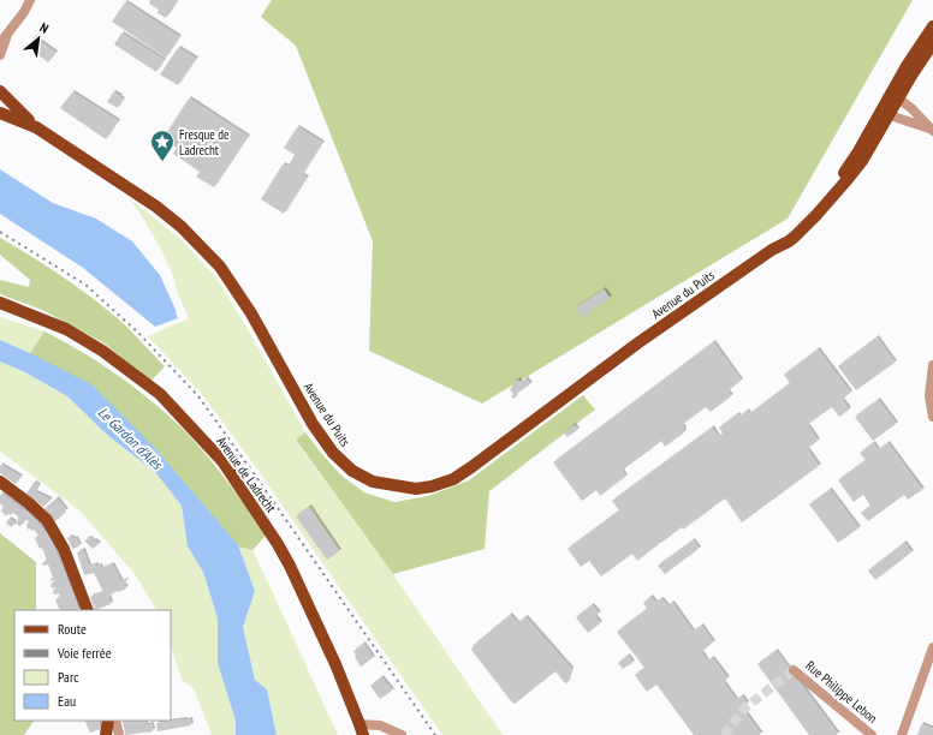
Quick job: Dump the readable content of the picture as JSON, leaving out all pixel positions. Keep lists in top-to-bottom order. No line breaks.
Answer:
{"streets":{"main road":["Avenue du Puits","Avenue de Ladrecht"],"street":["Rue Philippe Lebon"]},"water":["Le Gardon d'Alès"],"places":{"place":["Fresque de Ladrecht"]},"legend":["Route","Voie ferrée","Parc","Eau"],"north":"top right"}
